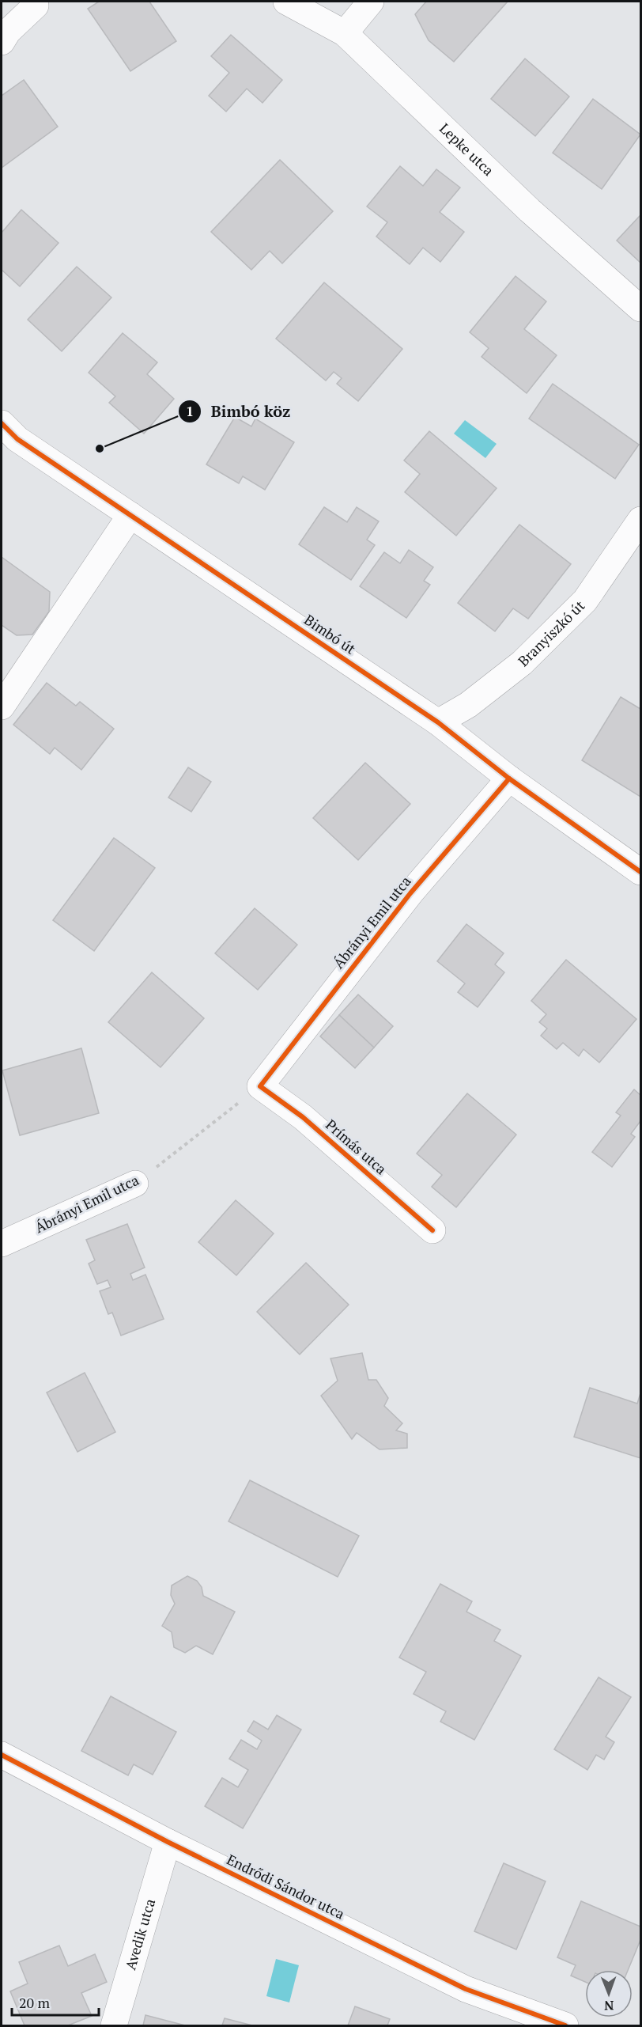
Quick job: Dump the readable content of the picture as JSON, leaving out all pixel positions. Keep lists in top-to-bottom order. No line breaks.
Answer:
{"streets":{"street":["Lepke utca","Branyiszkó út","Bimbó út","Ábrányi Emil utca","Prímás utca","Endrődi Sándor utca","Avedik utca"]},"crossings":[["Branyiszkó út","Bimbó út"],["Bimbó út","Ábrányi Emil utca"],["Ábrányi Emil utca","Prímás utca"],["Endrődi Sándor utca","Avedik utca"]],"places":["Bimbó köz"],"scale_bar":"20 m","north":"bottom"}
